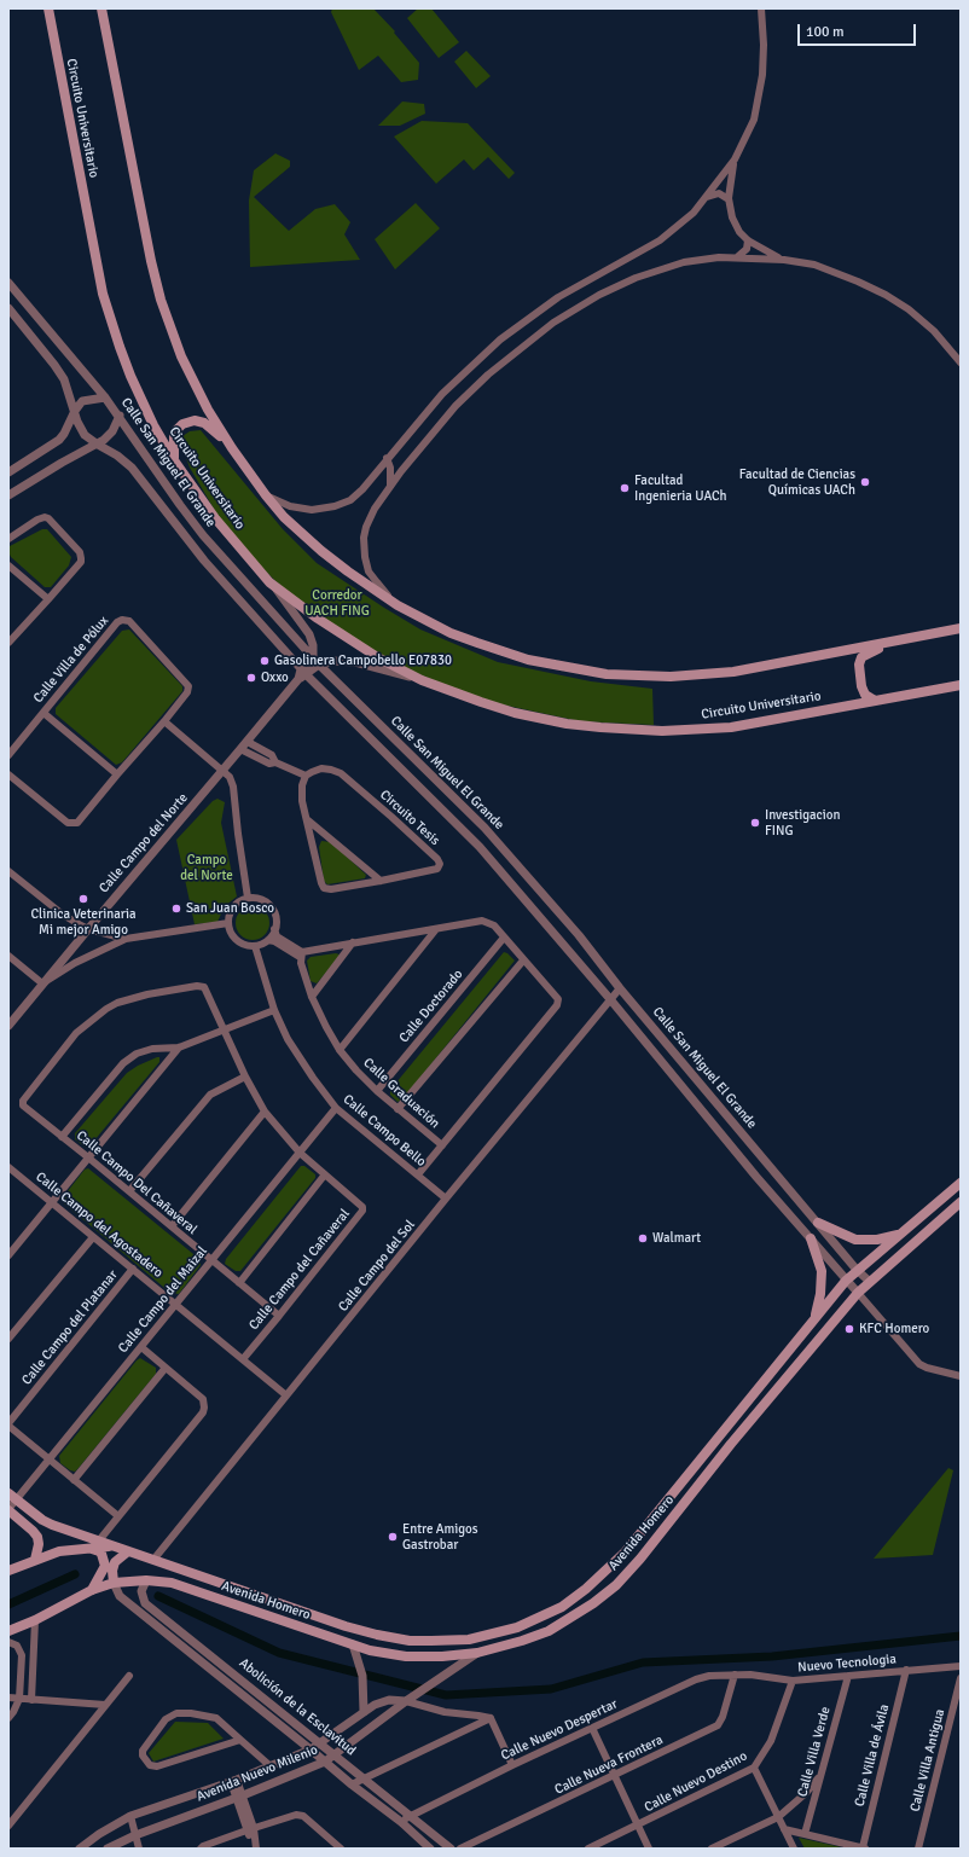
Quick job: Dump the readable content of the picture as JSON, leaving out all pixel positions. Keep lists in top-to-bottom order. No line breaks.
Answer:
{"streets":{"main road":["Circuito Universitario","Avenida Homero"],"street":["Calle San Miguel El Grande","Calle Villa de Pólux","Circuito Tesis","Calle Campo del Norte","Calle Doctorado","Calle Graduación","Calle Campo Bello","Calle Campo Del Cañaveral","Calle Campo del Agostadero","Calle Campo del Sol","Calle Campo del Cañaveral","Calle Campo del Maizal","Calle Campo del Platanar","Nuevo Tecnologia","Abolición de la Esclavitud","Calle Nuevo Despertar","Calle Villa Verde","Calle Villa de Ávila","Calle Villa Antigua","Calle Nueva Frontera","Avenida Nuevo Milenio","Calle Nuevo Destino"]},"crossings":[["Calle San Miguel El Grande","Calle Campo del Norte"],["Calle San Miguel El Grande","Calle Campo del Sol"],["Calle San Miguel El Grande","Avenida Homero"],["Calle Doctorado","Calle Graduación"],["Calle Graduación","Calle Campo Bello"],["Calle Campo Bello","Calle Campo del Sol"],["Calle Campo Bello","Calle Campo del Maizal"],["Calle Campo Del Cañaveral","Calle Campo del Cañaveral"],["Calle Campo Del Cañaveral","Calle Campo del Maizal"],["Calle Campo del Agostadero","Calle Campo del Sol"],["Calle Campo del Agostadero","Calle Campo del Cañaveral"],["Calle Campo del Agostadero","Calle Campo del Maizal"],["Calle Campo del Agostadero","Calle Campo del Platanar"],["Calle Campo del Sol","Avenida Homero"],["Calle Campo del Cañaveral","Calle Campo del Maizal"],["Calle Campo del Maizal","Avenida Homero"],["Avenida Homero","Abolición de la Esclavitud"],["Avenida Homero","Avenida Nuevo Milenio"],["Nuevo Tecnologia","Calle Nuevo Despertar"],["Nuevo Tecnologia","Calle Villa Verde"],["Nuevo Tecnologia","Calle Villa de Ávila"],["Nuevo Tecnologia","Calle Nueva Frontera"],["Nuevo Tecnologia","Calle Nuevo Destino"],["Abolición de la Esclavitud","Calle Nuevo Despertar"],["Abolición de la Esclavitud","Avenida Nuevo Milenio"],["Calle Nuevo Despertar","Calle Nueva Frontera"]],"parks":["Corredor UACH FING","Campo del Norte"],"places":["Facultad de Ciencias Químicas UACh","Facultad Ingenieria UACh","Gasolinera Campobello E07830","Oxxo","Investigacion FING","Clinica Veterinaria Mi mejor Amigo","San Juan Bosco","Walmart","KFC Homero","Entre Amigos Gastrobar"],"scale_bar":"100 m"}
